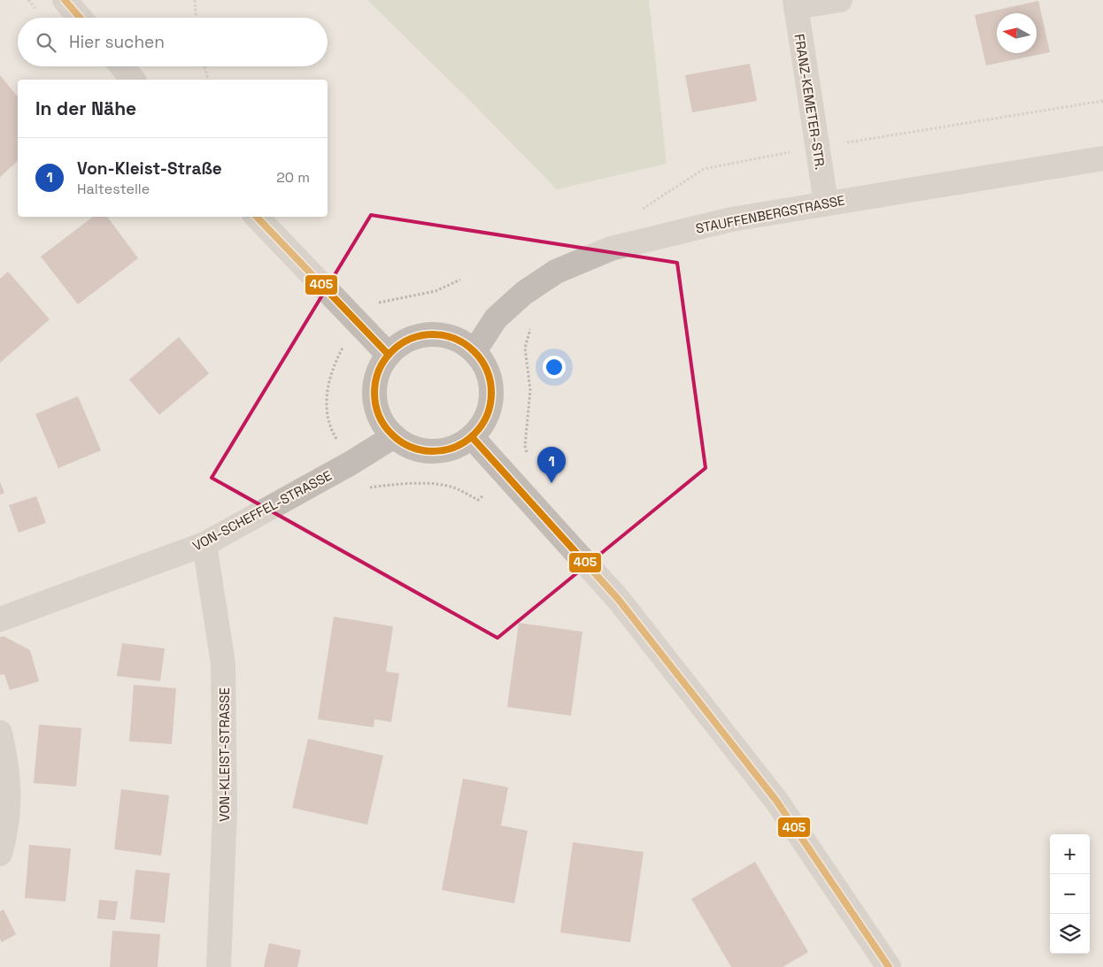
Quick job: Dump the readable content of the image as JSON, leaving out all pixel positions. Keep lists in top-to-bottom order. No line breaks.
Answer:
{"streets":{"street":["FRANZ-KEMETER-STR.","STAUFFENBERGSTRASSE","VON-SCHEFFEL-STRASSE","VON-KLEIST-STRASSE"]},"crossings":[["FRANZ-KEMETER-STR.","STAUFFENBERGSTRASSE"],["STAUFFENBERGSTRASSE","VON-SCHEFFEL-STRASSE"],["VON-SCHEFFEL-STRASSE","VON-KLEIST-STRASSE"]],"lines":["transit line 405"],"north":"left","page":{"search":"Hier suchen","heading":"In der Nähe","list":[{"mark":"1","name":"Von-Kleist-Straße","note":"Haltestelle","value":"20 m"}],"pins":"1","map_buttons":["+","−"]}}
